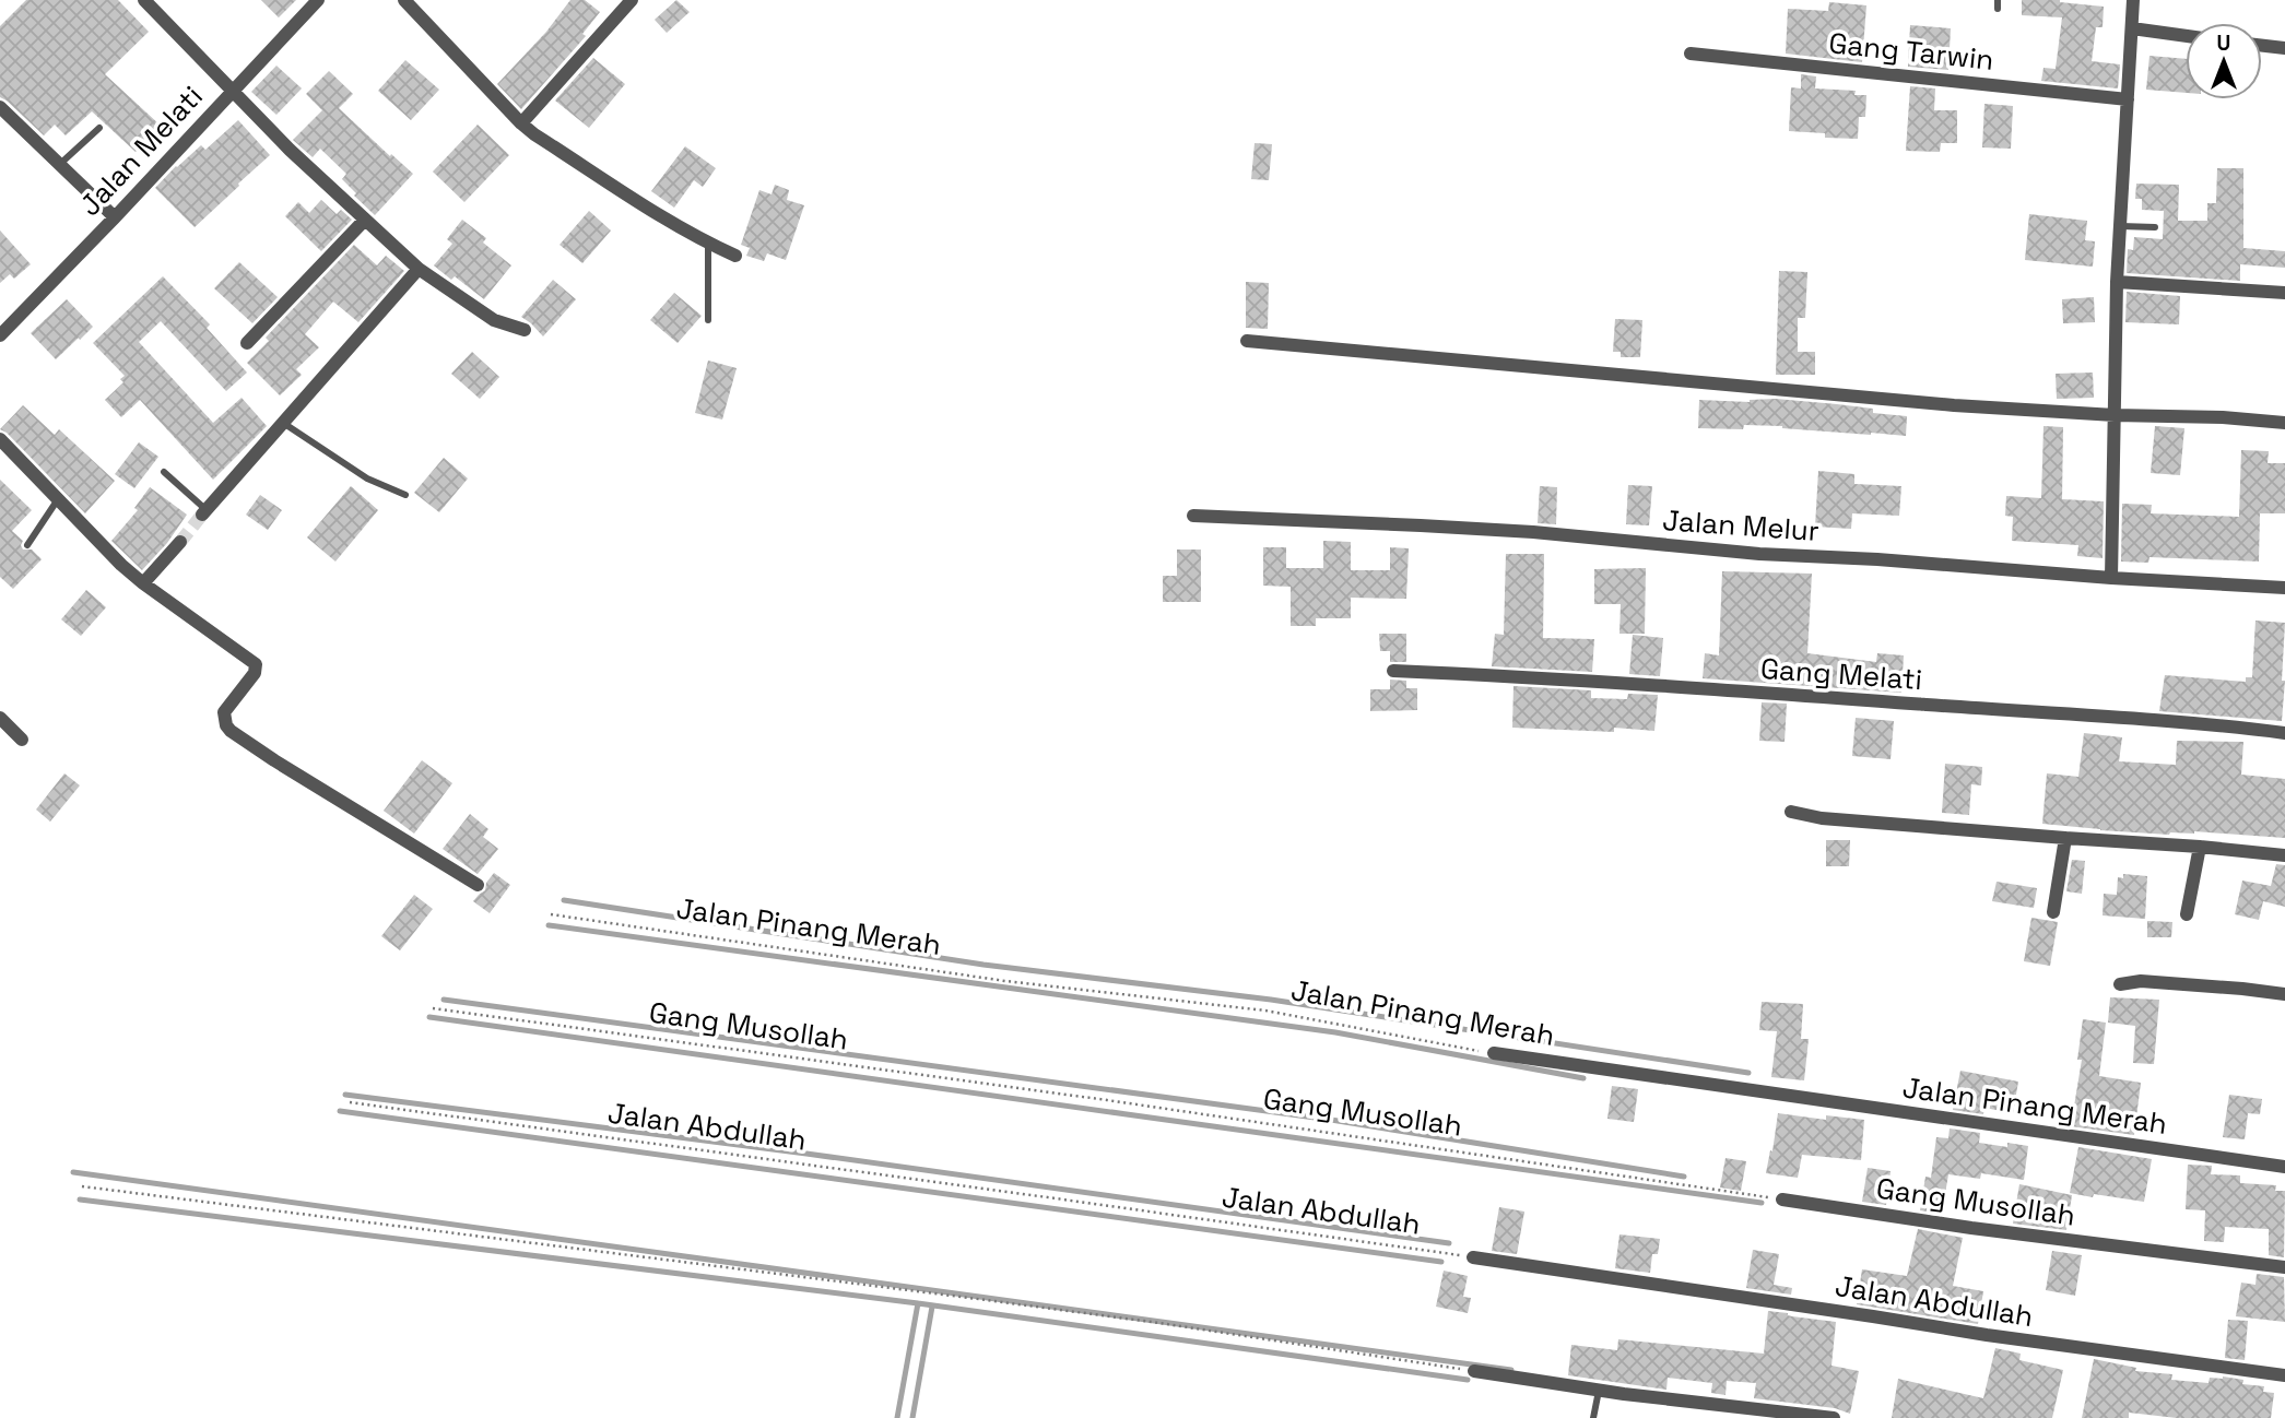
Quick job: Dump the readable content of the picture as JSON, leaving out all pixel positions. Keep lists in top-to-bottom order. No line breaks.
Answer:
{"streets":{"street":["Gang Tarwin","Jalan Melati","Jalan Melur","Gang Melati","Jalan Pinang Merah","Gang Musollah","Jalan Abdullah"]},"north":"top"}
